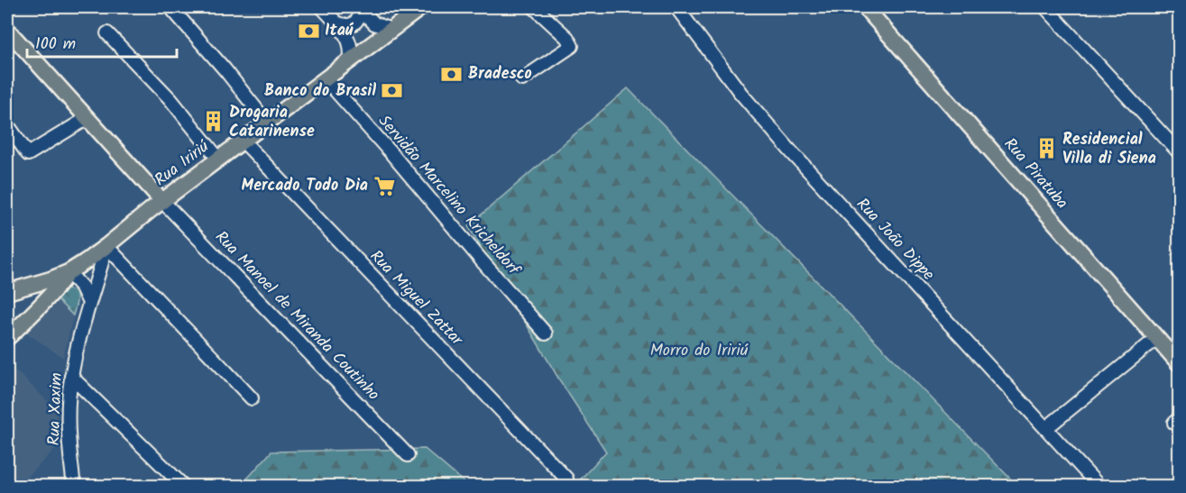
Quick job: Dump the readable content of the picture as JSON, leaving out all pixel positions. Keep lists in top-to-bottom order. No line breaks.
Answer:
{"streets":{"main road":["Rua Iririú","Rua Piratuba"],"street":["Servidão Marcelino Kricheldorf","Rua João Dippe","Rua Miguel Zattar","Rua Manoel de Miranda Coutinho","Rua Xaxim"]},"crossings":[["Rua Iririú","Servidão Marcelino Kricheldorf"],["Rua Iririú","Rua Miguel Zattar"],["Rua Iririú","Rua Manoel de Miranda Coutinho"],["Rua Iririú","Rua Xaxim"]],"parks":["Morro do Iririú"],"places":{"bank":["Itaú","Bradesco","Banco do Brasil"],"building":["Drogaria Catarinense","Residencial Villa di Siena"],"supermarket":["Mercado Todo Dia"]},"scale_bar":"100 m"}
